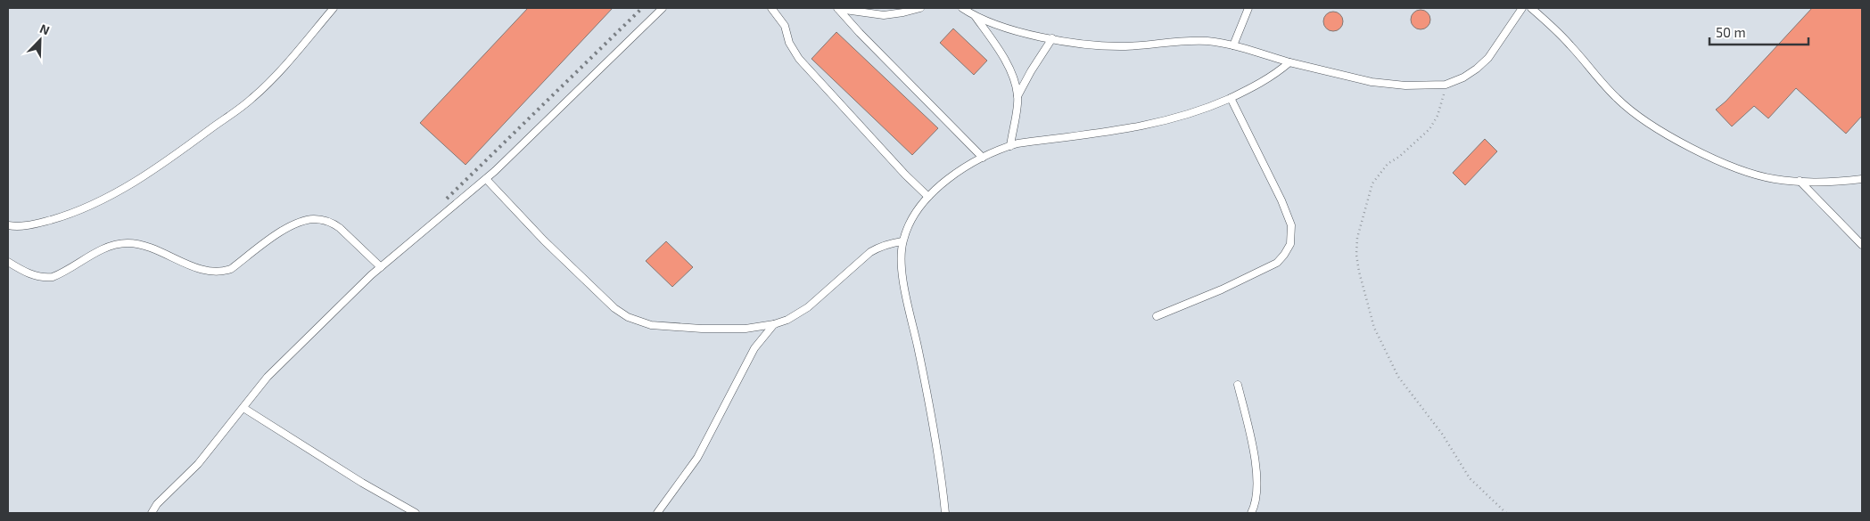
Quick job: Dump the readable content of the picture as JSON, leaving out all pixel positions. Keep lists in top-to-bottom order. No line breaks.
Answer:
{"scale_bar":"50 m","north":"top right"}
